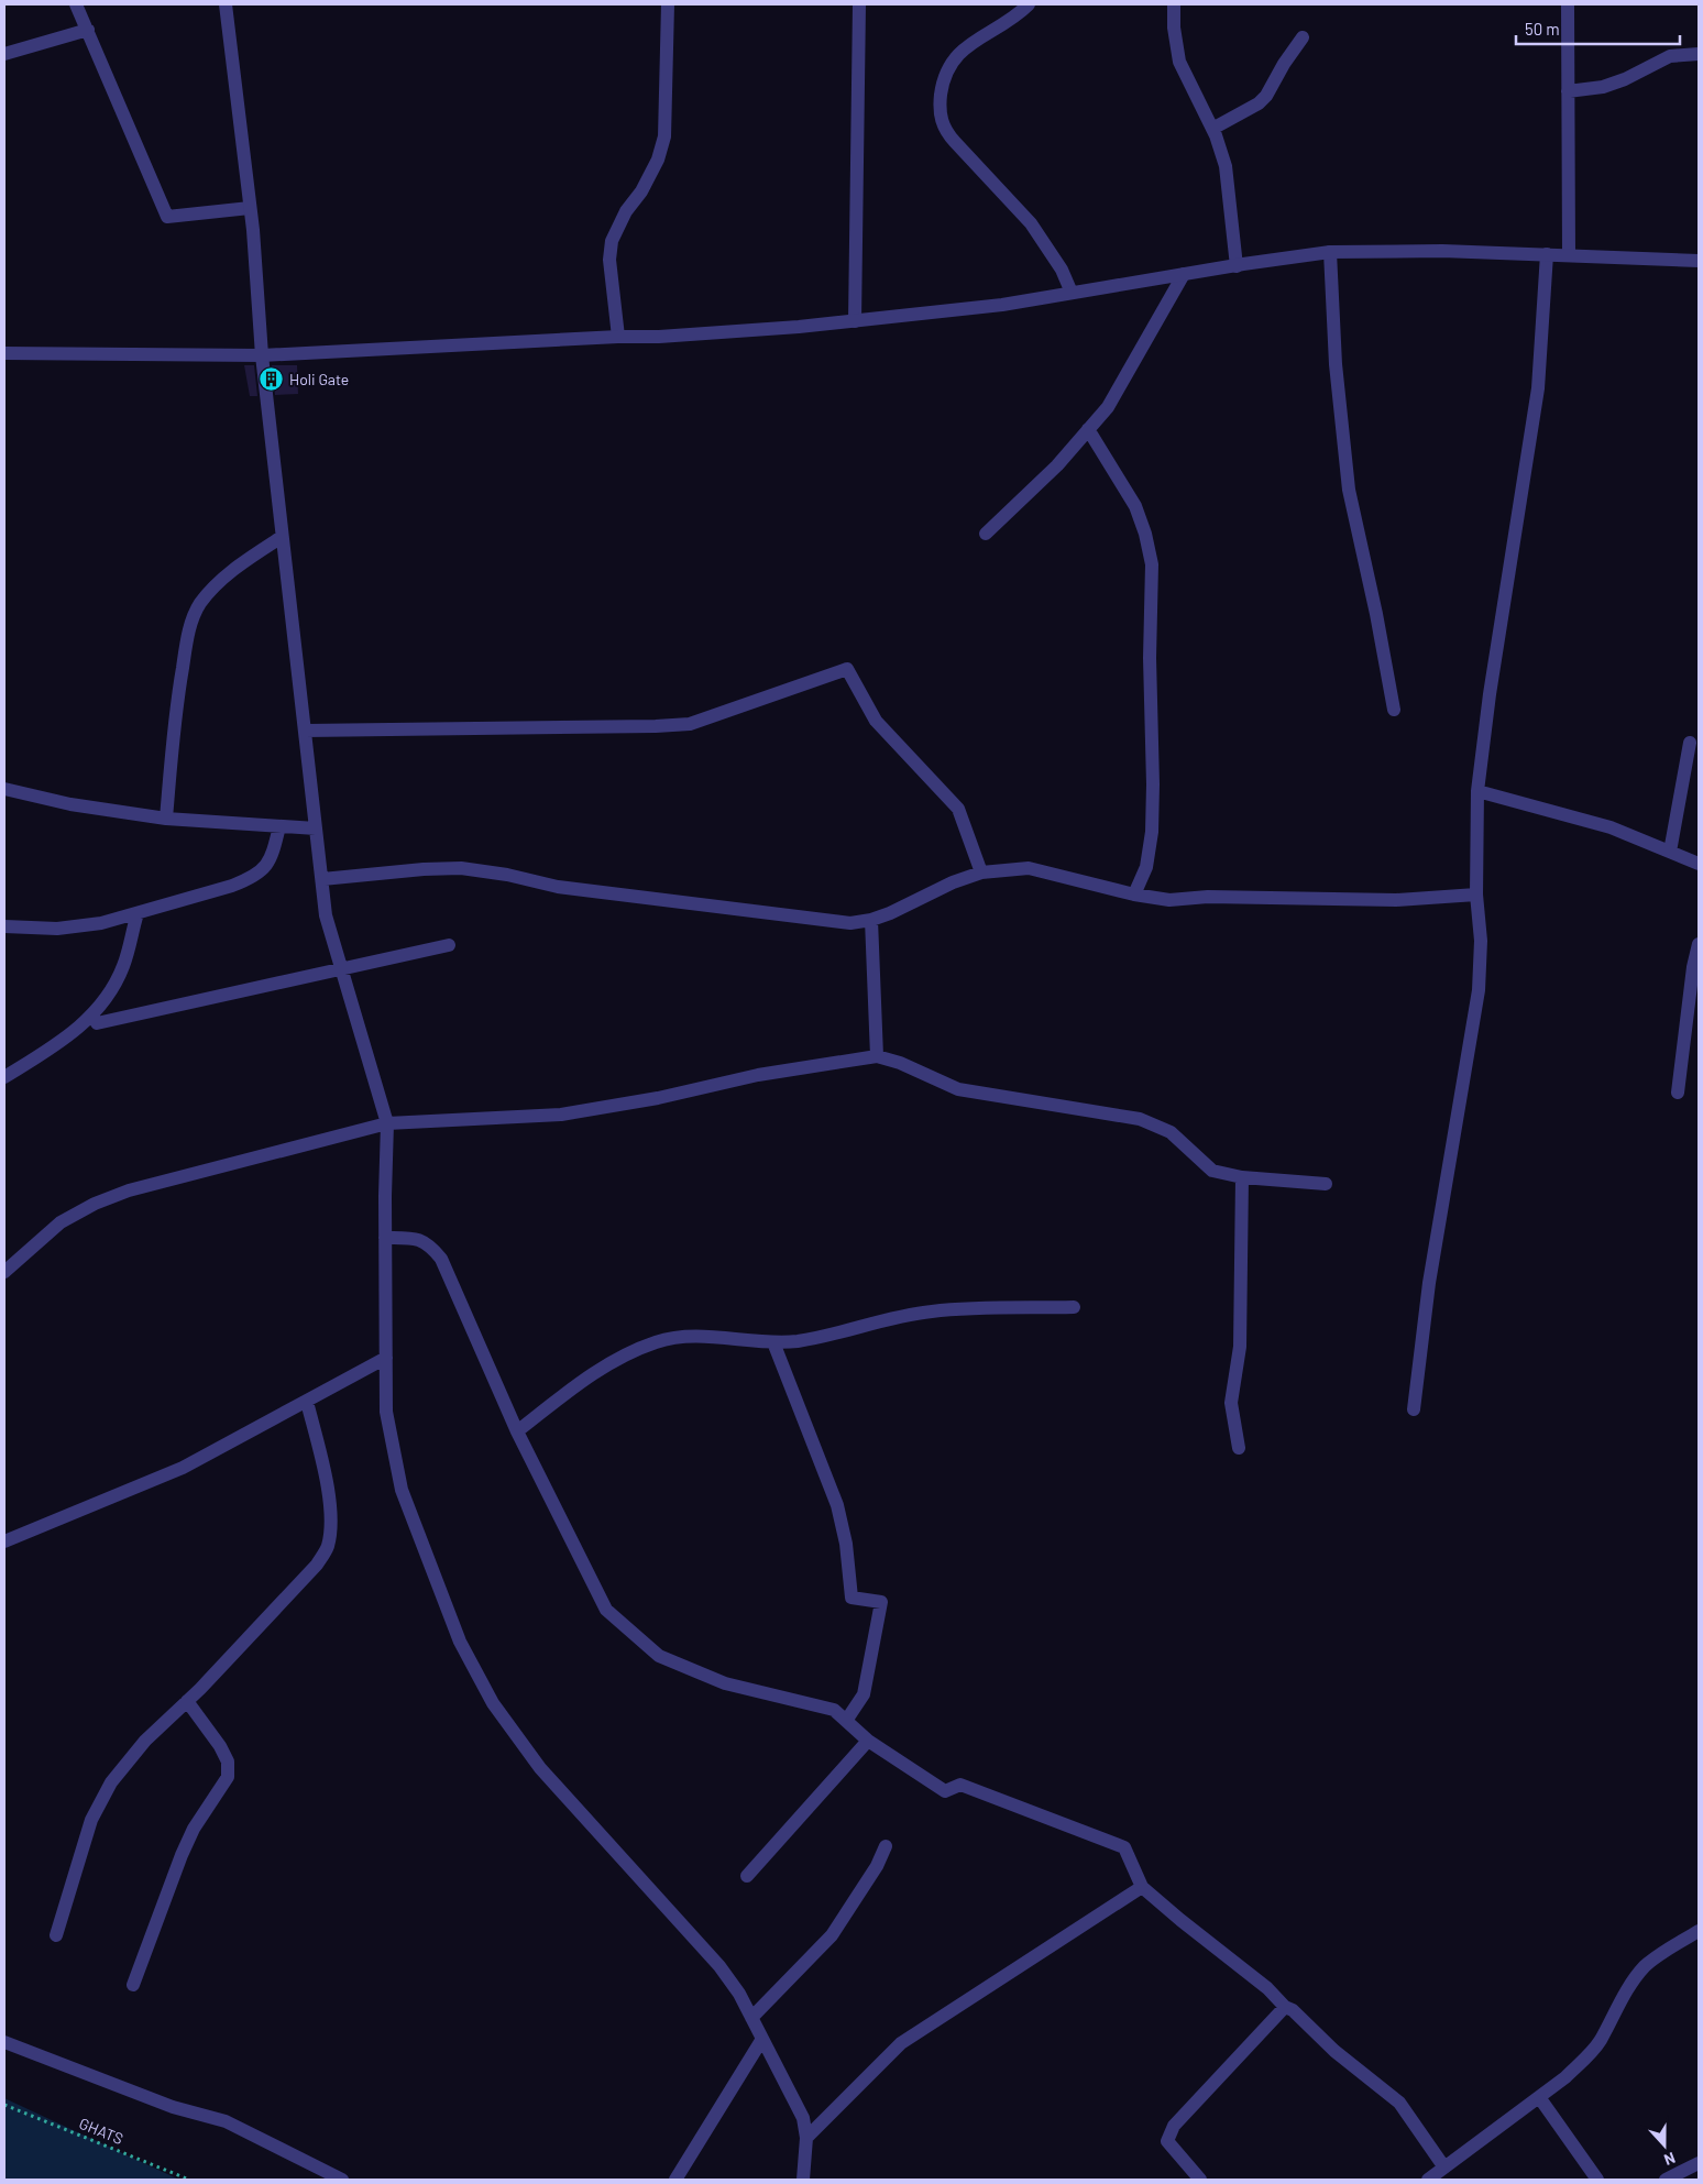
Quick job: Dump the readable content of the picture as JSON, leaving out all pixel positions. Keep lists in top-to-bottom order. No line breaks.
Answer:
{"streets":{"path":["GHATS"]},"places":{"building":["Holi Gate"]},"scale_bar":"50 m","north":"bottom"}
